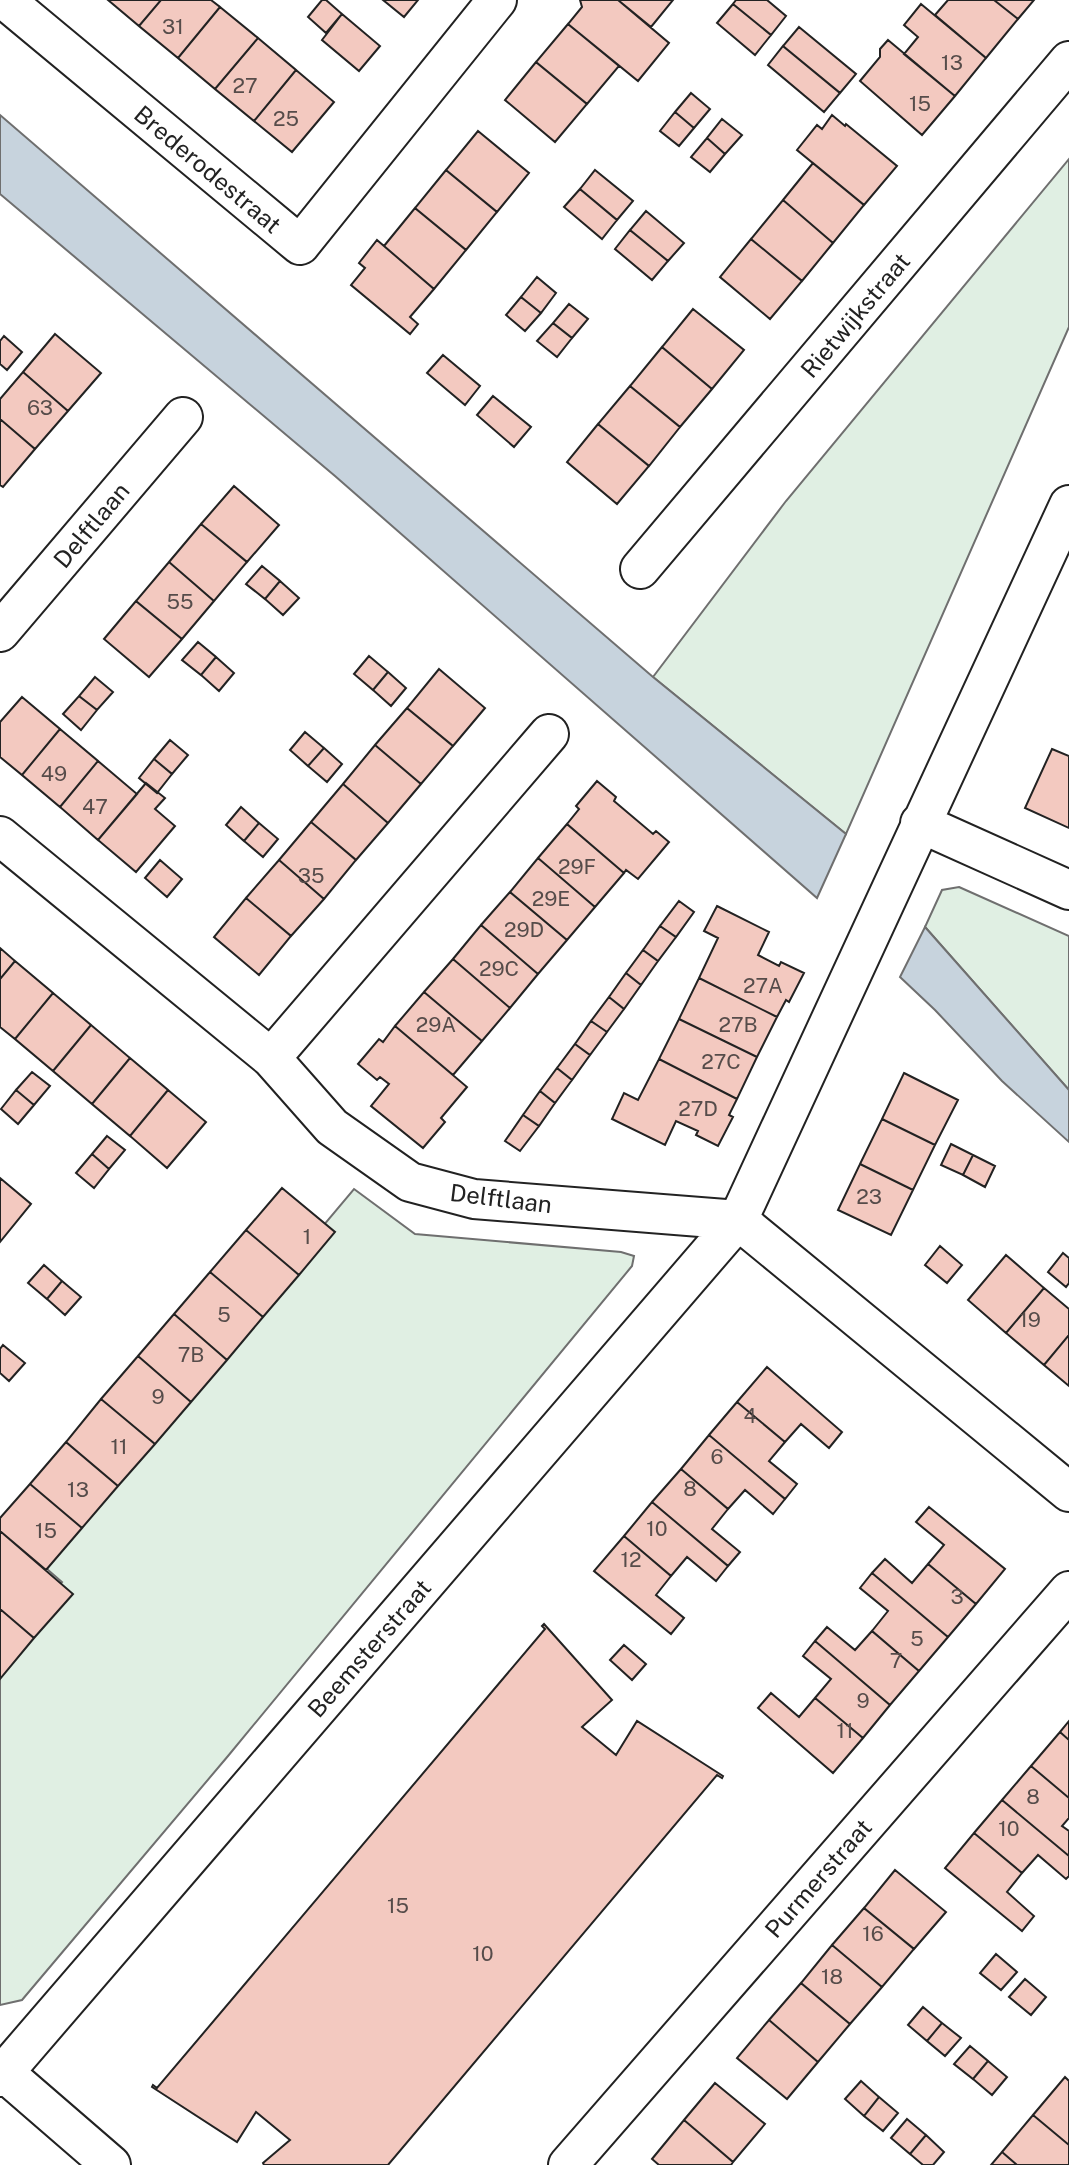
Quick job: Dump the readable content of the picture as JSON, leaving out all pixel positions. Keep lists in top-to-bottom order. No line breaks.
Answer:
{"streets":{"street":["Brederodestraat","Rietwijkstraat","Delftlaan","Beemsterstraat","Purmerstraat"]},"crossings":[["Delftlaan","Beemsterstraat"]],"house_numbers":["31","13","27","15","25","63","55","49","47","29F","35","29E","29D","29C","27A","29A","27B","27C","27D","23","1","5","19","7B","9","4","11","6","8","13","10","15","12","3","5","7","9","11","8","10","15","16","10","18"]}
